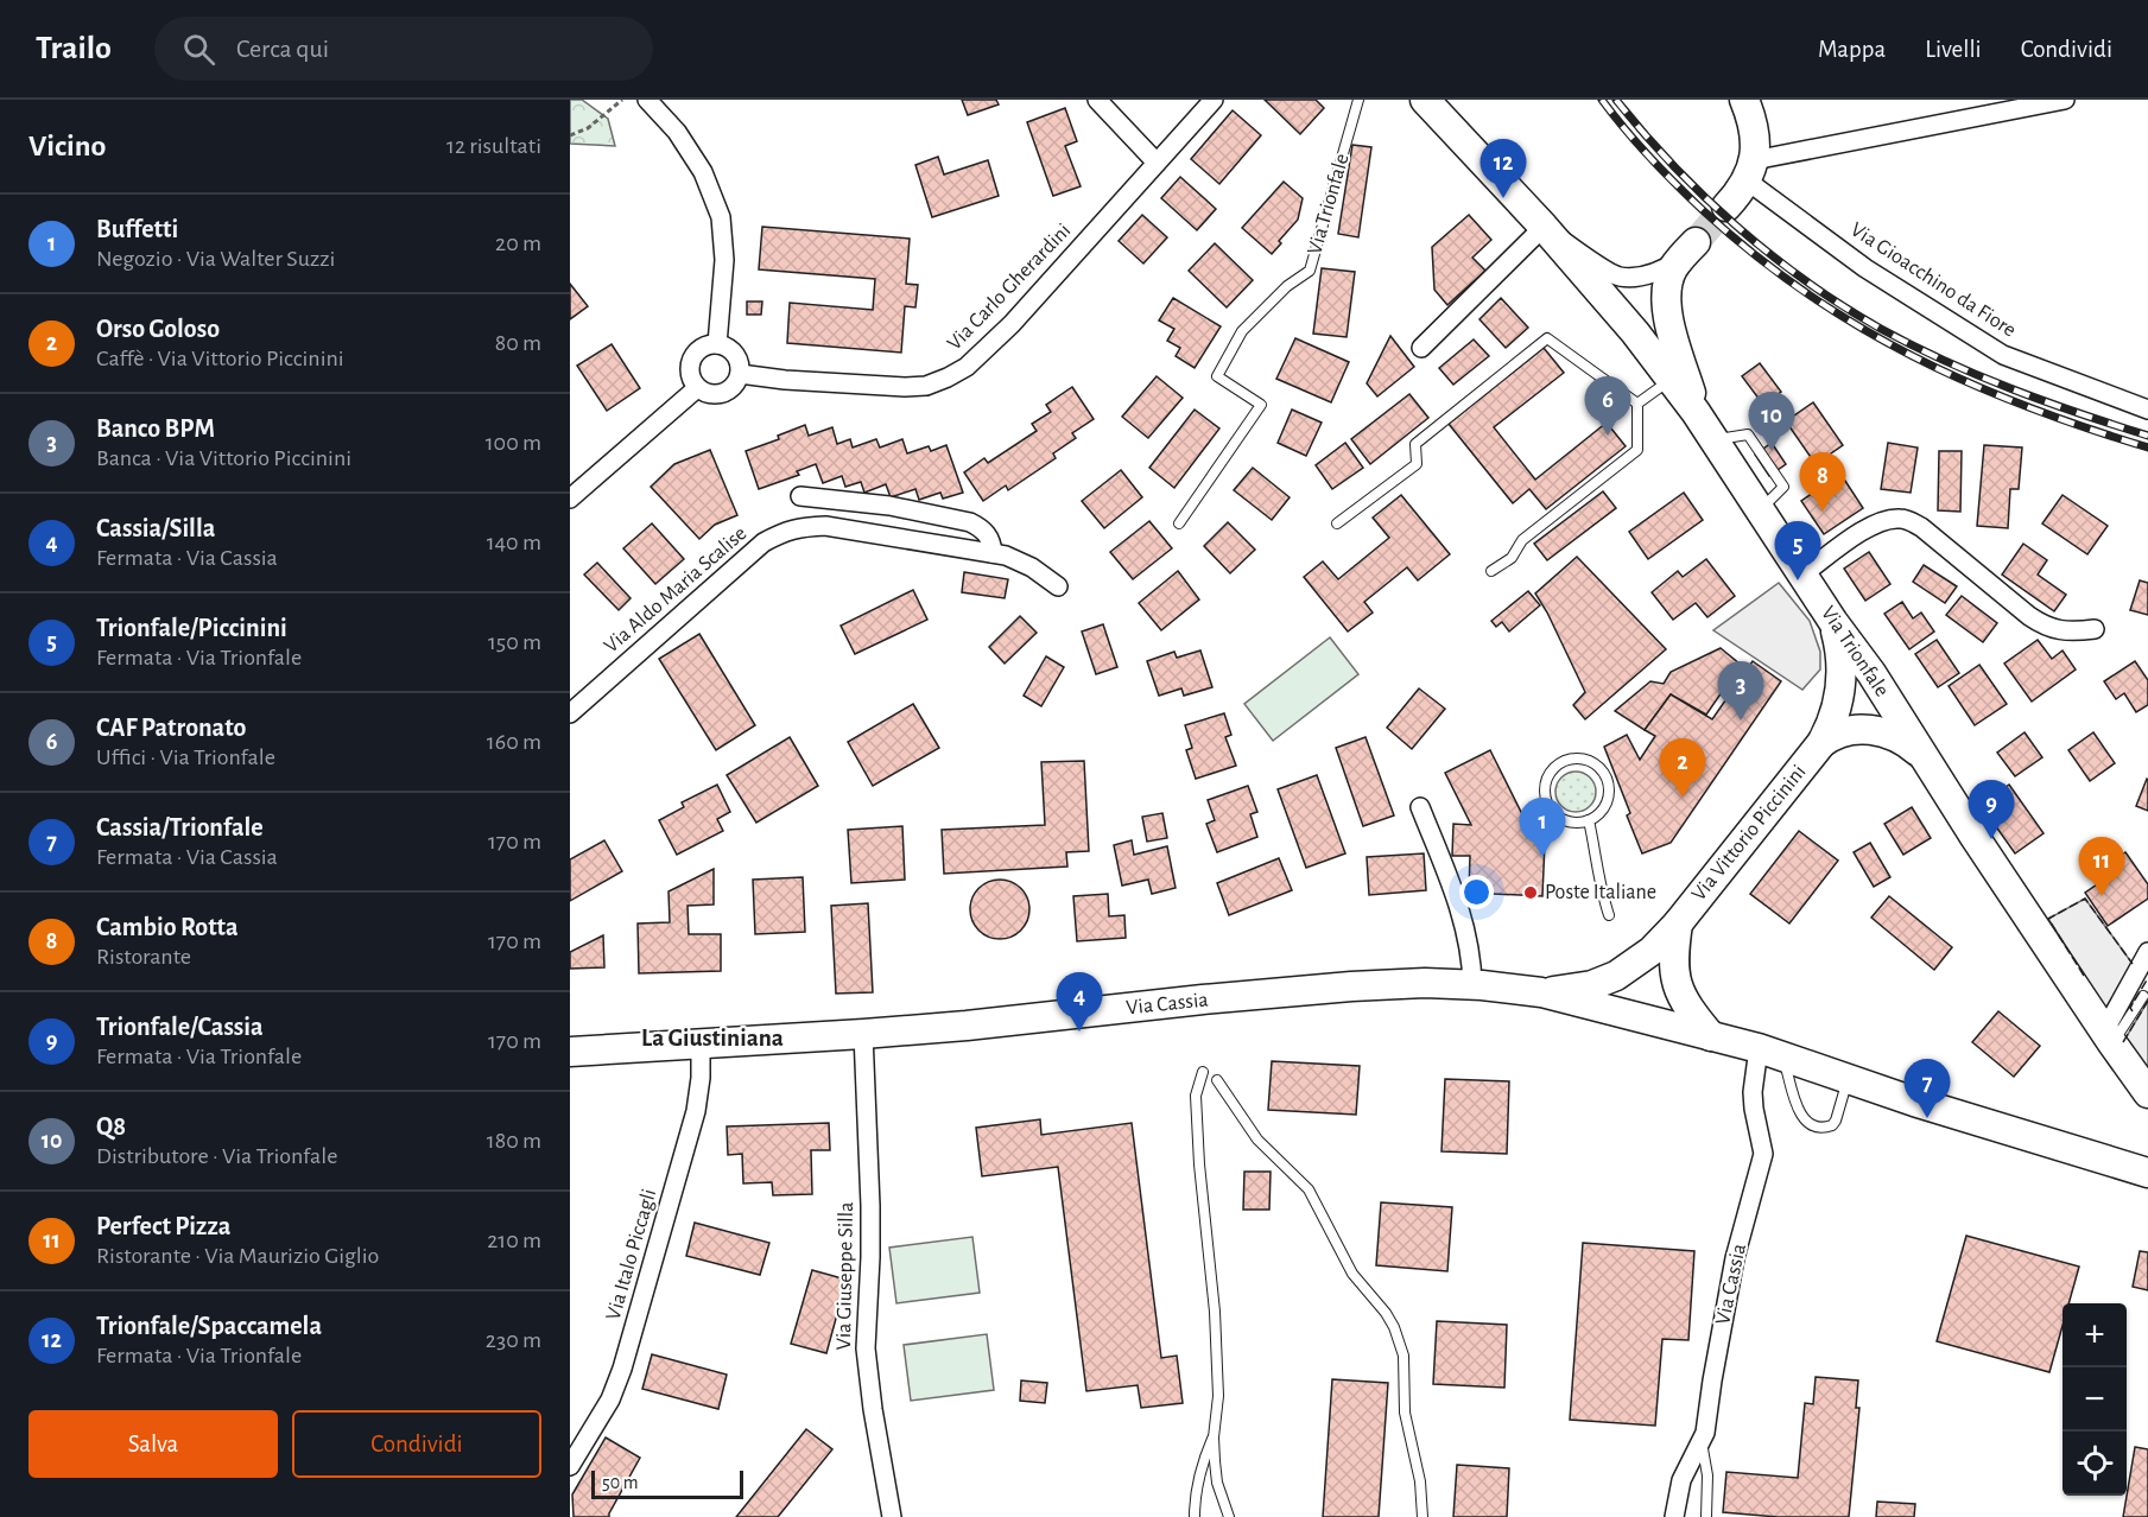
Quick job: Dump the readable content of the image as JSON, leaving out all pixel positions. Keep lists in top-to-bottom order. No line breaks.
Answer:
{"streets":{"main road":["Via Trionfale","Via Vittorio Piccinini","Via Cassia"],"street":["Via Gioacchino da Fiore","Via Carlo Gherardini","Via Aldo Maria Scalise","Via Italo Piccagli","Via Giuseppe Silla"]},"crossings":[["Via Trionfale","Via Vittorio Piccinini"],["Via Vittorio Piccinini","Via Cassia"],["Via Cassia","Via Italo Piccagli"],["Via Cassia","Via Giuseppe Silla"]],"districts":["La Giustiniana"],"places":["Poste Italiane"],"scale_bar":"50 m","page":{"header":"Trailo","search":"Cerca qui","nav":["Mappa","Livelli","Condividi"],"heading":["Vicino","12 risultati"],"pins":["12","6","10","8","5","3","2","9","1","11","4","7"],"list":[{"mark":"1","name":"Buffetti","note":"Negozio · Via Walter Suzzi","value":"20 m"},{"mark":"2","name":"Orso Goloso","note":"Caffè · Via Vittorio Piccinini","value":"80 m"},{"mark":"3","name":"Banco BPM","note":"Banca · Via Vittorio Piccinini","value":"100 m"},{"mark":"4","name":"Cassia/Silla","note":"Fermata · Via Cassia","value":"140 m"},{"mark":"5","name":"Trionfale/Piccinini","note":"Fermata · Via Trionfale","value":"150 m"},{"mark":"6","name":"CAF Patronato","note":"Uffici · Via Trionfale","value":"160 m"},{"mark":"7","name":"Cassia/Trionfale","note":"Fermata · Via Cassia","value":"170 m"},{"mark":"8","name":"Cambio Rotta","note":"Ristorante","value":"170 m"},{"mark":"9","name":"Trionfale/Cassia","note":"Fermata · Via Trionfale","value":"170 m"},{"mark":"10","name":"Q8","note":"Distributore · Via Trionfale","value":"180 m"},{"mark":"11","name":"Perfect Pizza","note":"Ristorante · Via Maurizio Giglio","value":"210 m"},{"mark":"12","name":"Trionfale/Spaccamela","note":"Fermata · Via Trionfale","value":"230 m"}],"map_buttons":["+","−"],"buttons":["Salva","Condividi"],"scale":"50 m"}}
